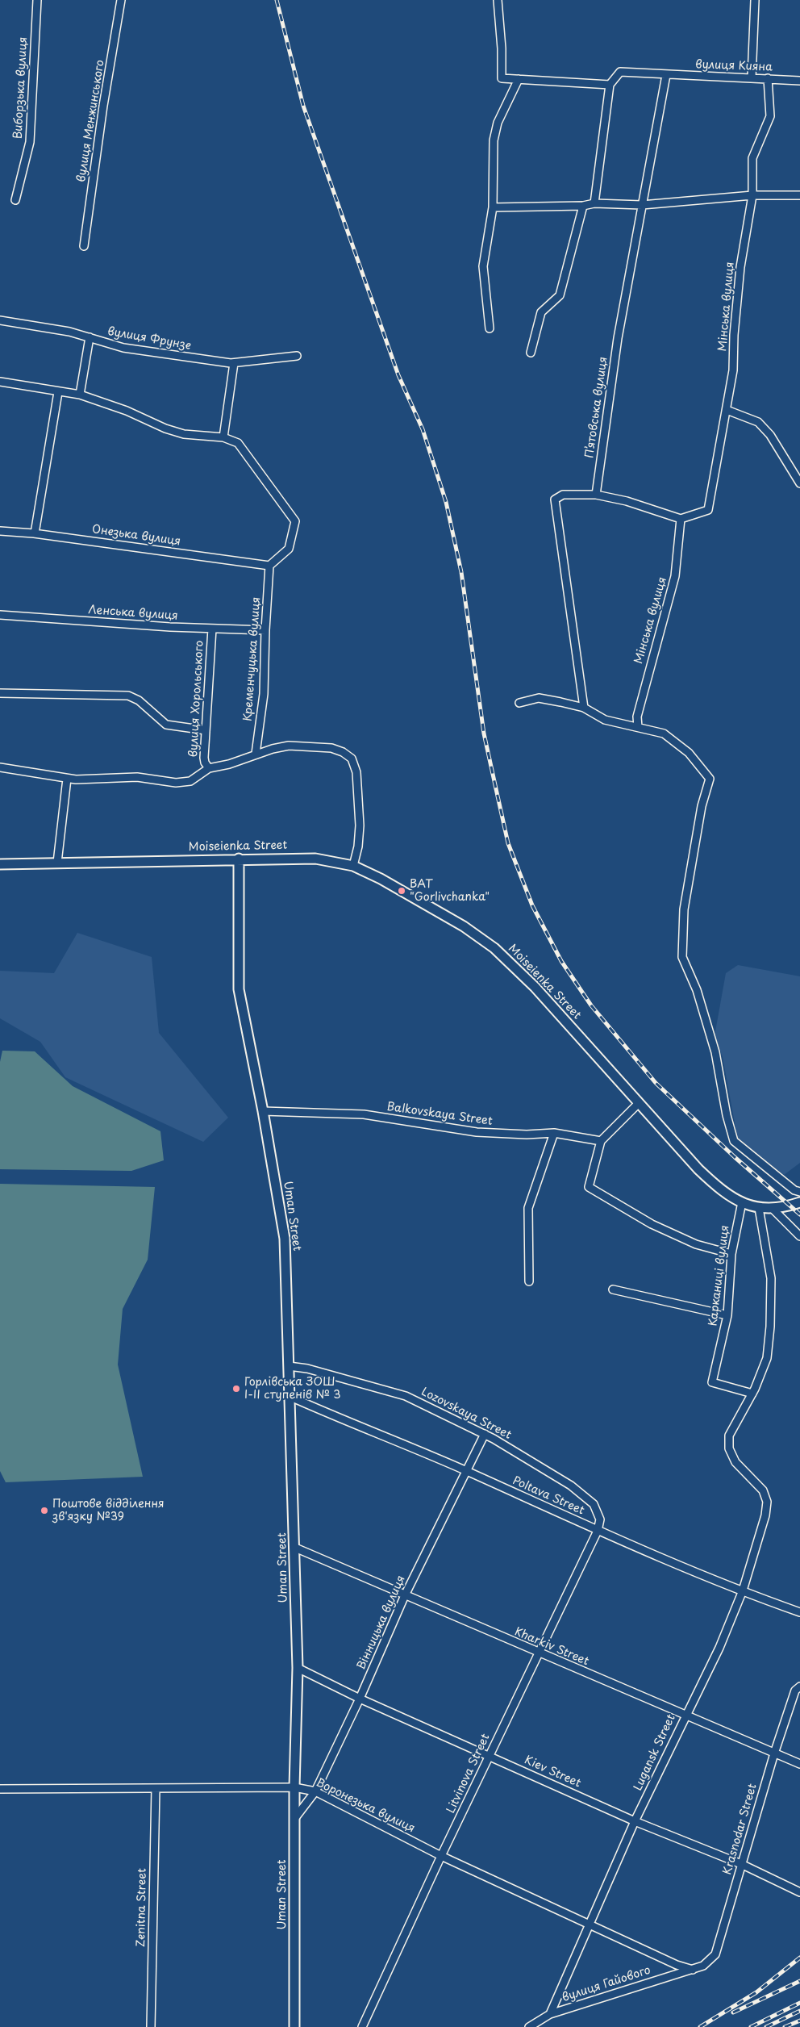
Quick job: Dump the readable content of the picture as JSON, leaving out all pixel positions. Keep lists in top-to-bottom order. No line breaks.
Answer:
{"streets":{"street":["вулиця Кияна","Виборзька вулиця","вулиця Менжинського","Мінська вулиця","вулиця Фрунзе","П’ятовська вулиця","Онезька вулиця","Ленська вулиця","Кременчуцька вулиця","вулиця Хорольського","Moiseienka Street","Balkovskaya Street","Uman Street","Карканиці вулиця","Lozovskaya Street","Poltava Street","Вінницька вулиця","Kharkiv Street","Lugansk Street","Kiev Street","Litvinova Street","Воронезька вулиця","Krasnodar Street","Zenitna Street","вулиця Гайового"]},"crossings":[["вулиця Кияна","Мінська вулиця"],["вулиця Кияна","П’ятовська вулиця"],["Онезька вулиця","Кременчуцька вулиця"],["Ленська вулиця","Кременчуцька вулиця"],["Ленська вулиця","вулиця Хорольського"],["Moiseienka Street","Uman Street"],["Moiseienka Street","Карканиці вулиця"],["Moiseienka Street","Lugansk Street"],["Balkovskaya Street","Uman Street"],["Uman Street","Lozovskaya Street"],["Uman Street","Poltava Street"],["Uman Street","Вінницька вулиця"],["Uman Street","Kharkiv Street"],["Uman Street","Kiev Street"],["Uman Street","Воронезька вулиця"],["Карканиці вулиця","Lugansk Street"],["Lozovskaya Street","Poltava Street"],["Lozovskaya Street","Вінницька вулиця"],["Lozovskaya Street","Litvinova Street"],["Poltava Street","Вінницька вулиця"],["Poltava Street","Lugansk Street"],["Poltava Street","Litvinova Street"],["Вінницька вулиця","Kharkiv Street"],["Вінницька вулиця","Kiev Street"],["Вінницька вулиця","Воронезька вулиця"],["Kharkiv Street","Lugansk Street"],["Kharkiv Street","Litvinova Street"],["Kharkiv Street","Krasnodar Street"],["Lugansk Street","Kiev Street"],["Lugansk Street","Воронезька вулиця"],["Lugansk Street","вулиця Гайового"],["Kiev Street","Litvinova Street"],["Kiev Street","Krasnodar Street"],["Litvinova Street","Воронезька вулиця"],["Воронезька вулиця","Krasnodar Street"],["Воронезька вулиця","Zenitna Street"],["Воронезька вулиця","вулиця Гайового"],["Krasnodar Street","вулиця Гайового"]],"places":["BAT \"Gorlivchanka\"","Горлівська ЗОШ І-ІІ ступенів № 3","Поштове відділення зв'язку №39"]}
